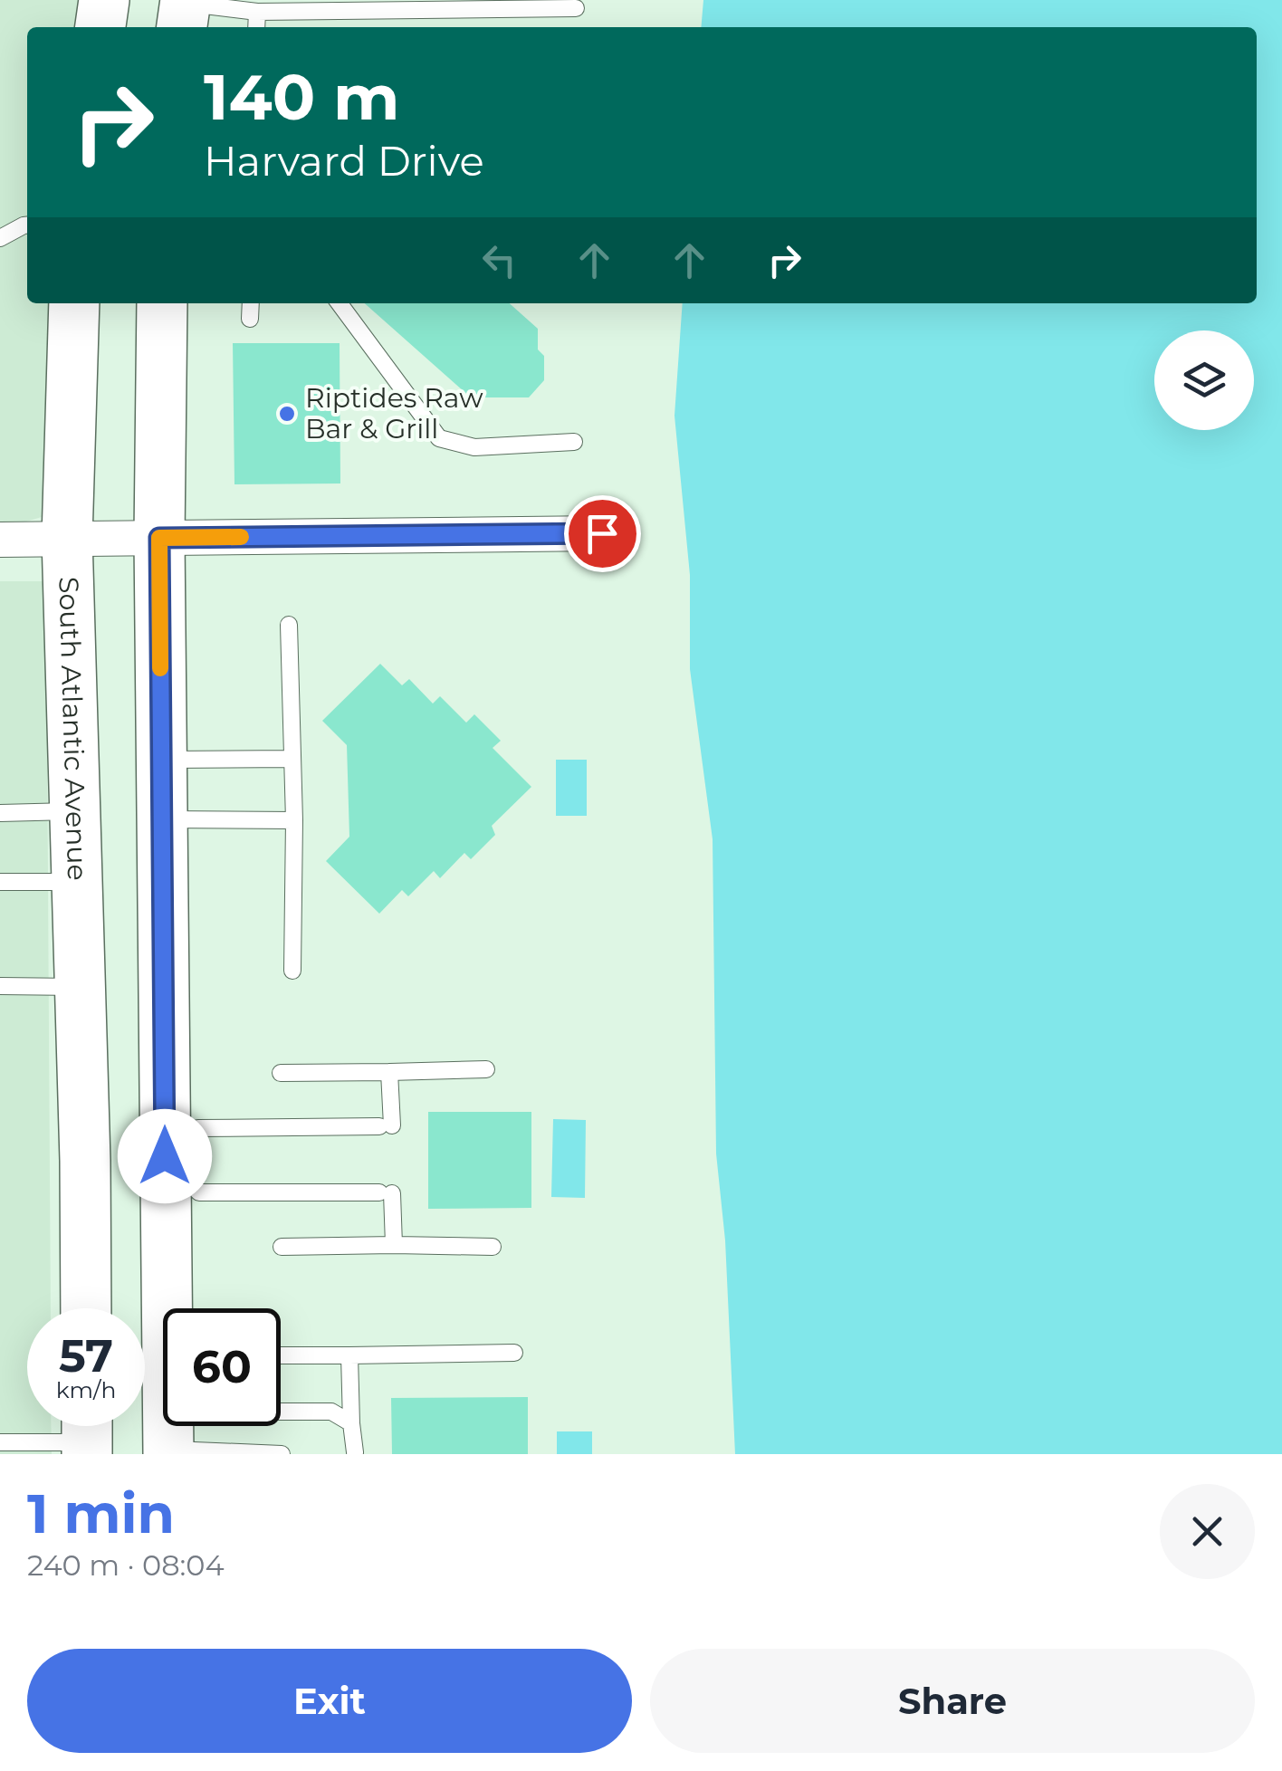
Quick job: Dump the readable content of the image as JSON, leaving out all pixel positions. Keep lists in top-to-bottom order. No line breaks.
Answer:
{"streets":{"main road":["South Atlantic Avenue"]},"places":["Riptides Raw Bar & Grill"],"page":{"turn":["140 m","Harvard Drive"],"speed":"57 km/h","limit":"60","heading":["1 min","240 m · 08:04"],"buttons":["Exit","Share"]}}
